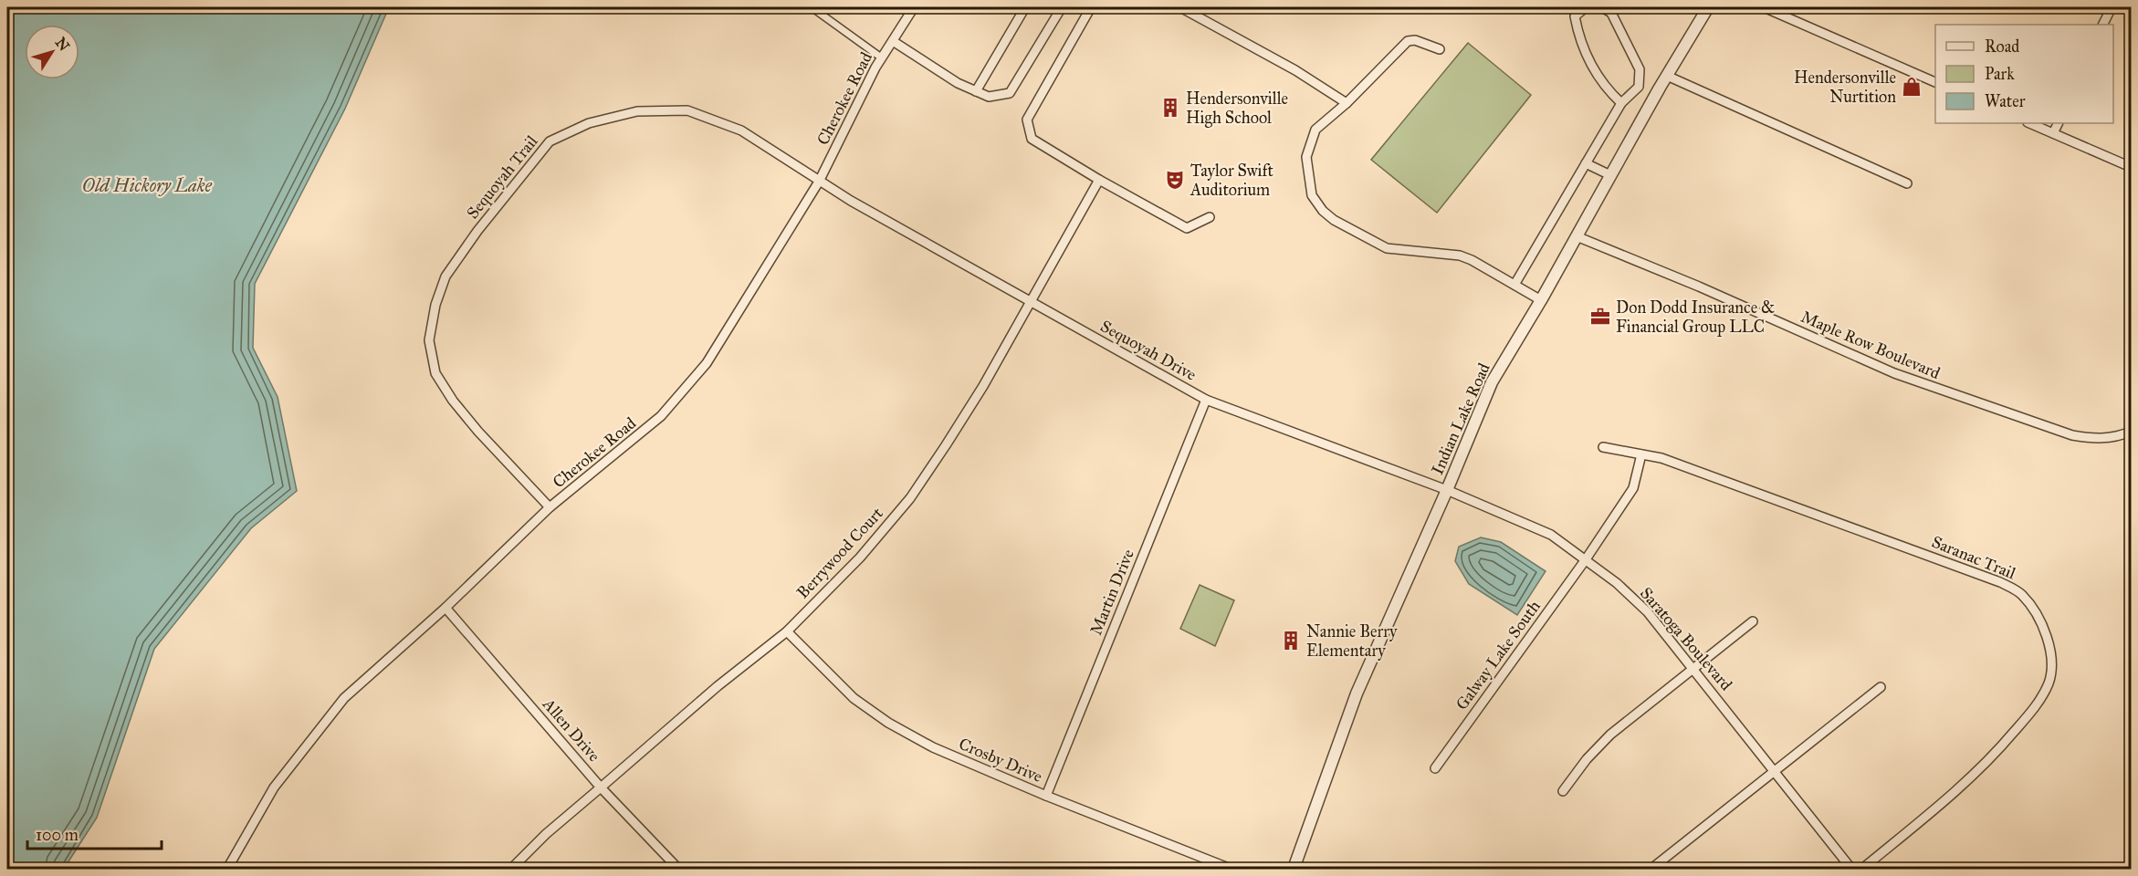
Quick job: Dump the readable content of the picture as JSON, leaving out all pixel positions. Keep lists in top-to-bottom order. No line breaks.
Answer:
{"streets":{"street":["Cherokee Road","Sequoyah Trail","Maple Row Boulevard","Sequoyah Drive","Indian Lake Road","Berrywood Court","Saranac Trail","Martin Drive","Saratoga Boulevard","Galway Lake South","Allen Drive","Crosby Drive"]},"crossings":[["Cherokee Road","Sequoyah Trail"],["Cherokee Road","Allen Drive"],["Sequoyah Trail","Sequoyah Drive"],["Maple Row Boulevard","Indian Lake Road"],["Sequoyah Drive","Indian Lake Road"],["Sequoyah Drive","Berrywood Court"],["Sequoyah Drive","Martin Drive"],["Sequoyah Drive","Saratoga Boulevard"],["Indian Lake Road","Saratoga Boulevard"],["Berrywood Court","Allen Drive"],["Berrywood Court","Crosby Drive"],["Saranac Trail","Galway Lake South"],["Martin Drive","Crosby Drive"],["Saratoga Boulevard","Galway Lake South"]],"water":["Old Hickory Lake"],"places":{"shop":["Hendersonville Nurtition"],"building":["Hendersonville High School","Nannie Berry Elementary"],"theatre":["Taylor Swift Auditorium"],"office":["Don Dodd Insurance & Financial Group LLC"]},"legend":["Road","Park","Water"],"scale_bar":"100 m","north":"top right"}
